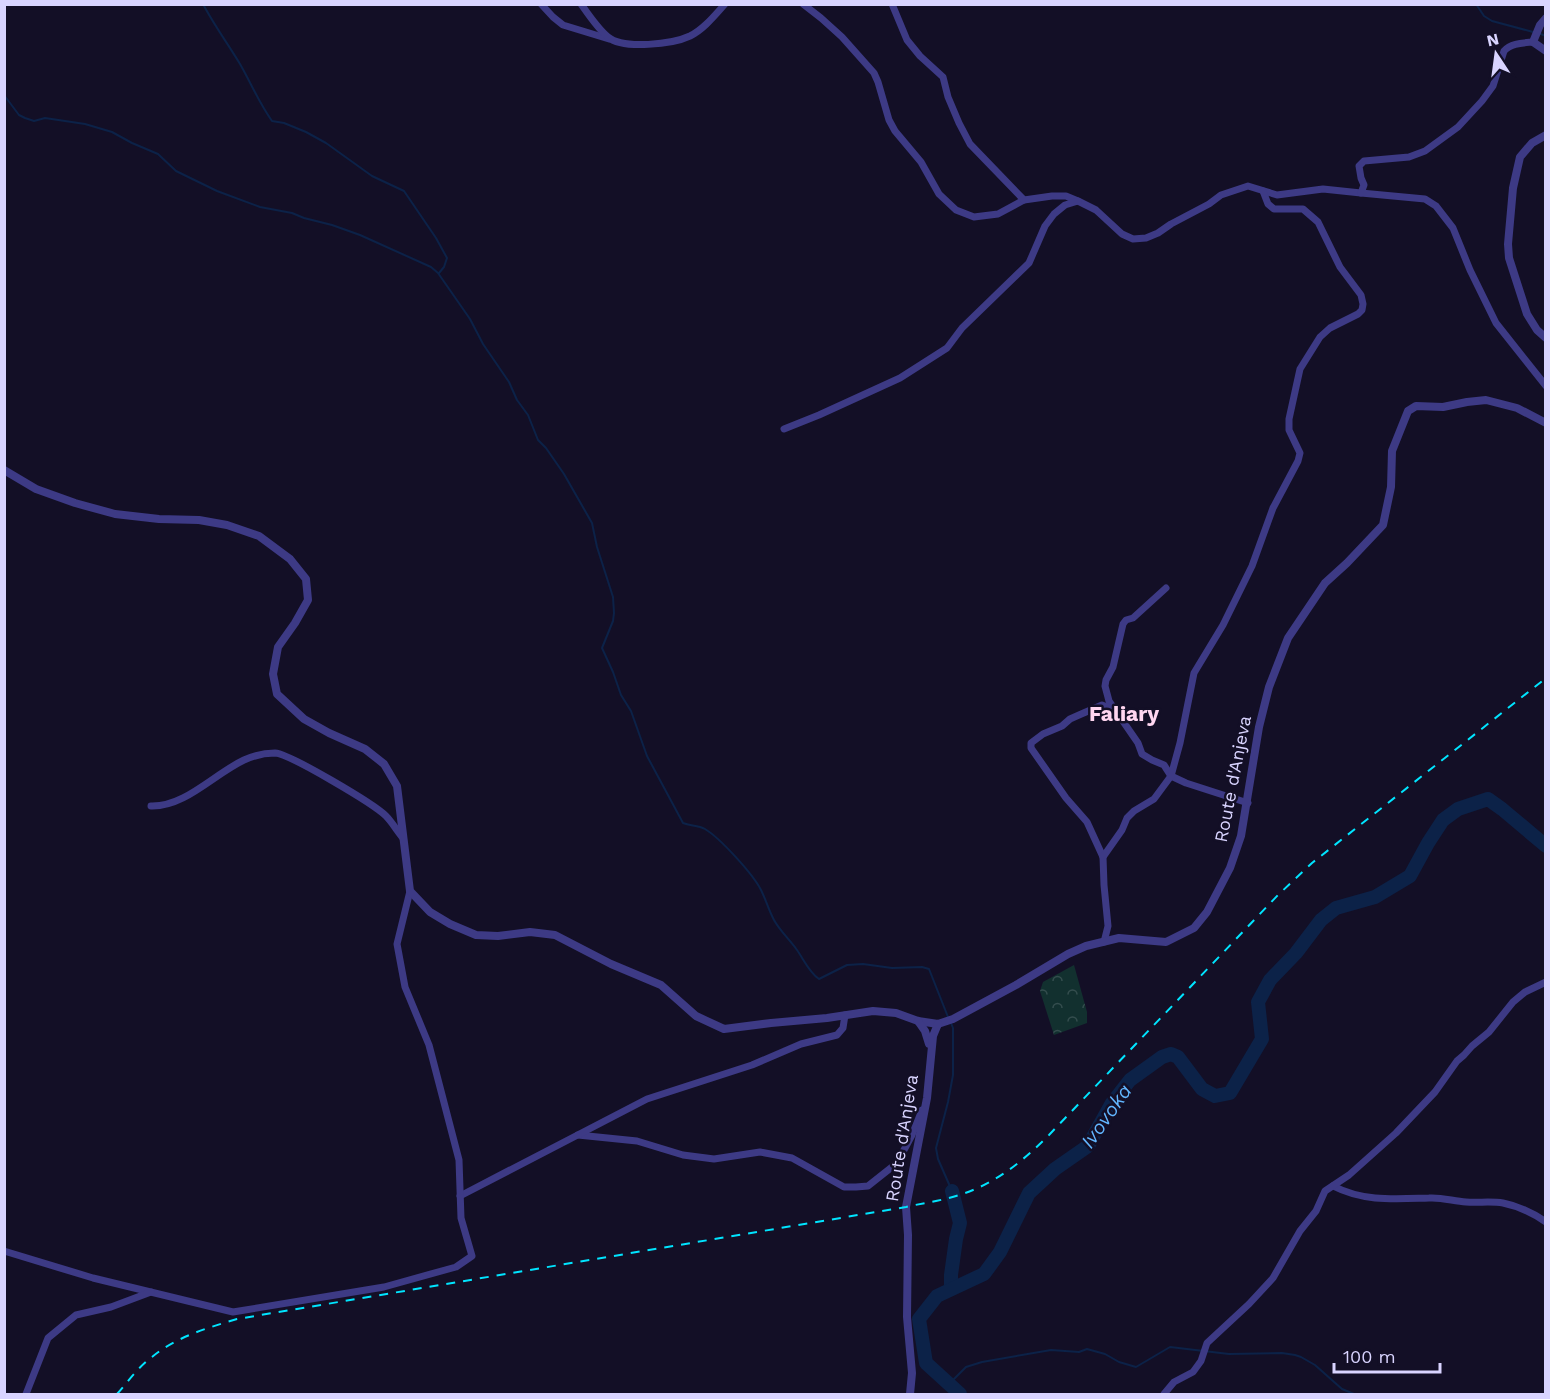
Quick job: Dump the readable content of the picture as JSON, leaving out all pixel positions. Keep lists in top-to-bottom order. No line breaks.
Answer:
{"streets":{"street":["Route d'Anjeva"]},"districts":["Faliary"],"water":["Ivovoka"],"scale_bar":"100 m","north":"top"}
